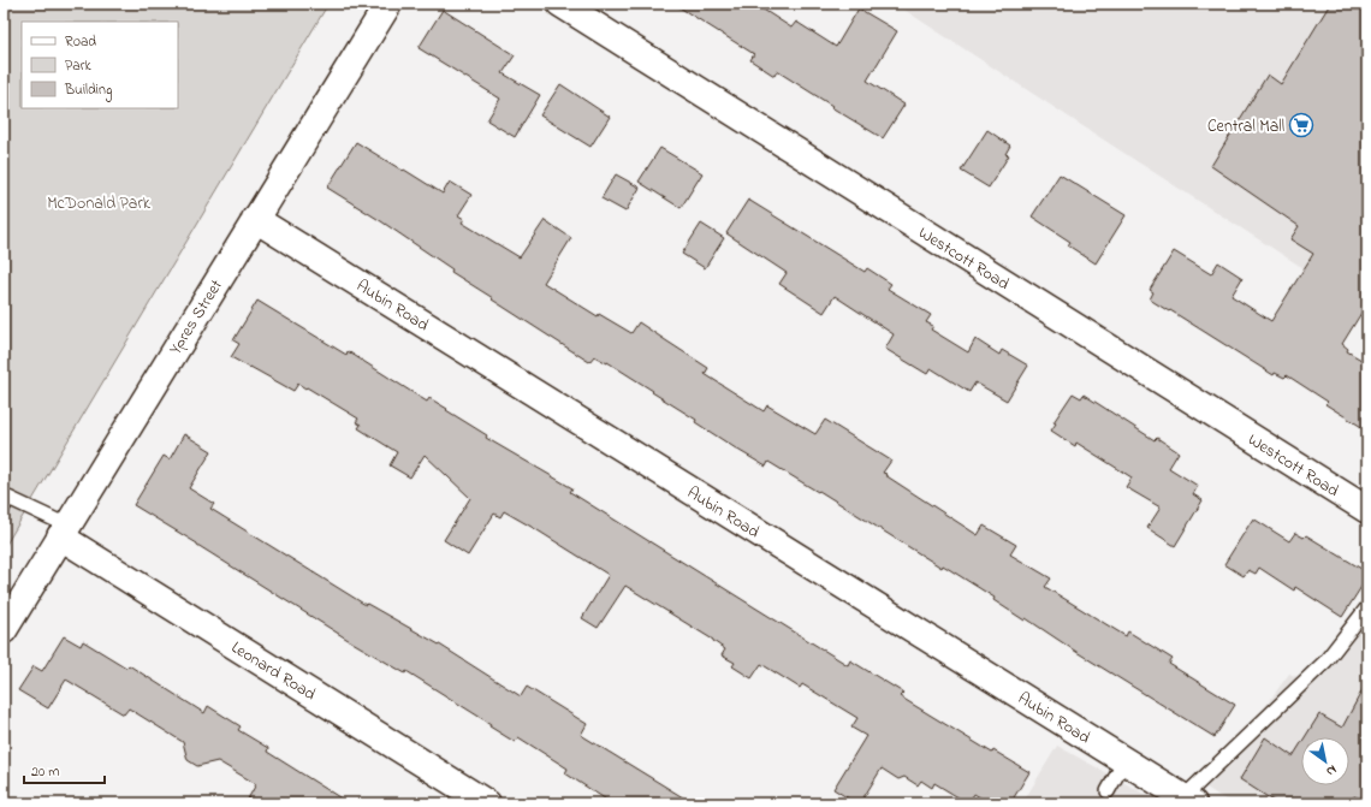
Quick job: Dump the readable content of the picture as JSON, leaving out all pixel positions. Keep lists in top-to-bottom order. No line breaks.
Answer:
{"streets":{"street":["Westcott Road","Aubin Road","Ypres Street","Leonard Road"]},"crossings":[["Aubin Road","Ypres Street"],["Ypres Street","Leonard Road"]],"parks":["McDonald Park"],"places":{"supermarket":["Central Mall"]},"legend":["Road","Park","Building"],"scale_bar":"20 m","north":"bottom right"}
